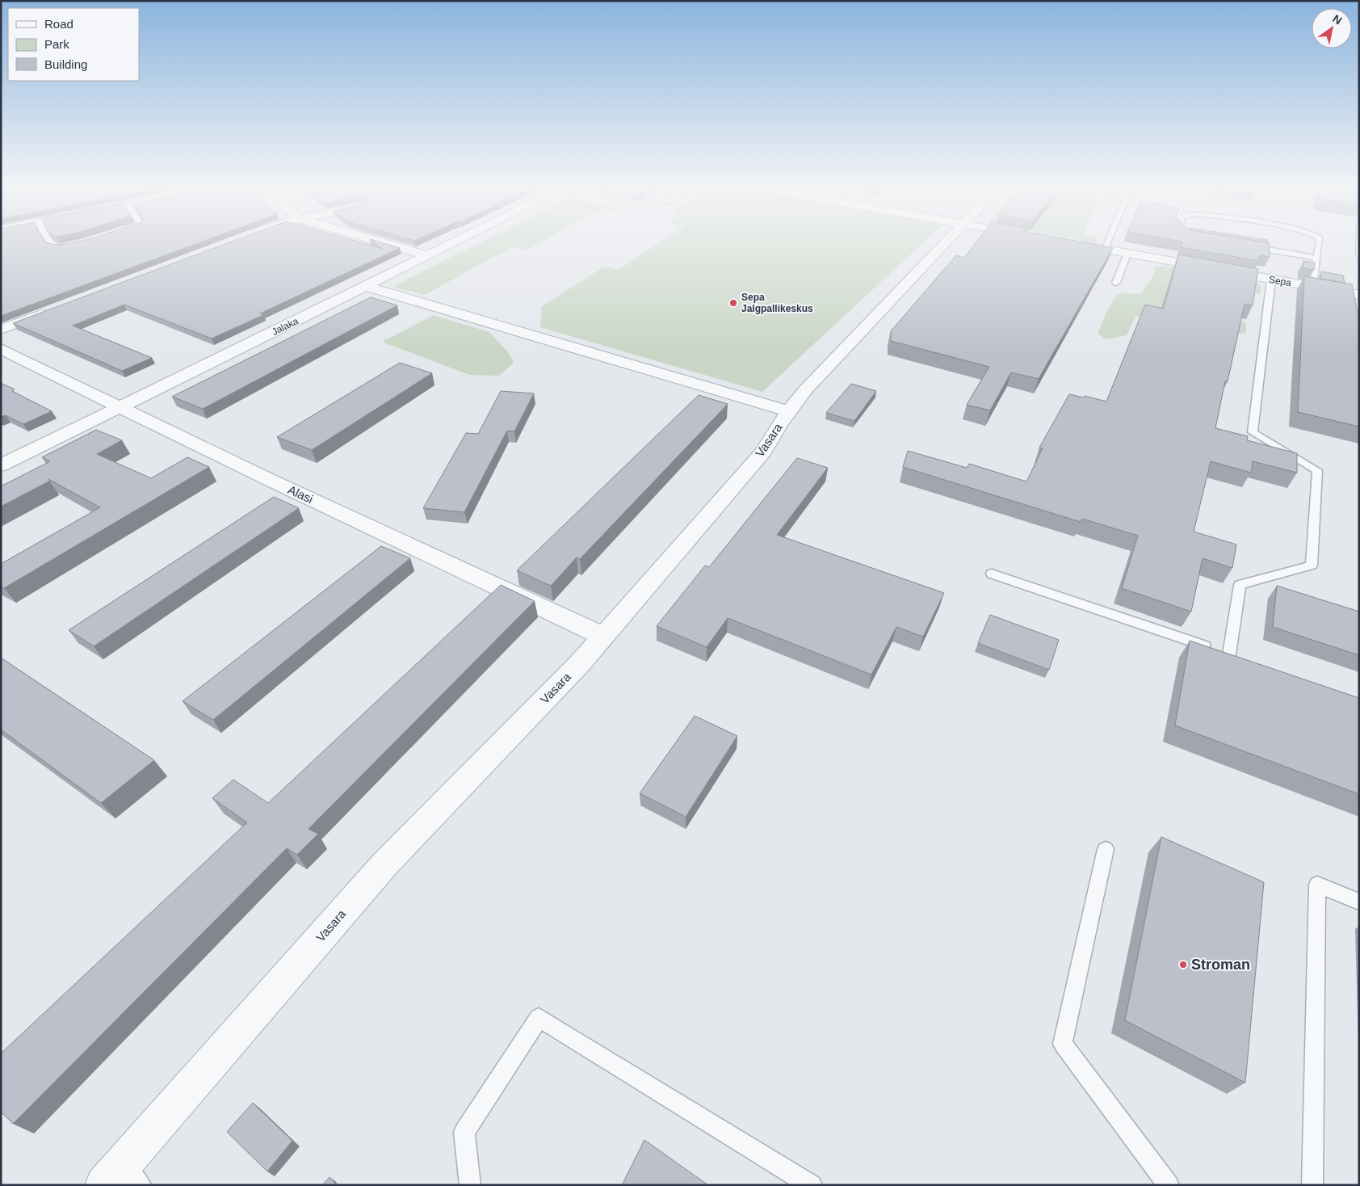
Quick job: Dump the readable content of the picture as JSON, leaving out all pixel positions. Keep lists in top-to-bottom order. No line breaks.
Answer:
{"streets":{"street":["Sepa","Jalaka","Vasara","Alasi"]},"crossings":[["Jalaka","Alasi"],["Vasara","Alasi"]],"places":["Sepa Jalgpallikeskus","Stroman"],"legend":["Road","Park","Building"],"north":"top right"}
